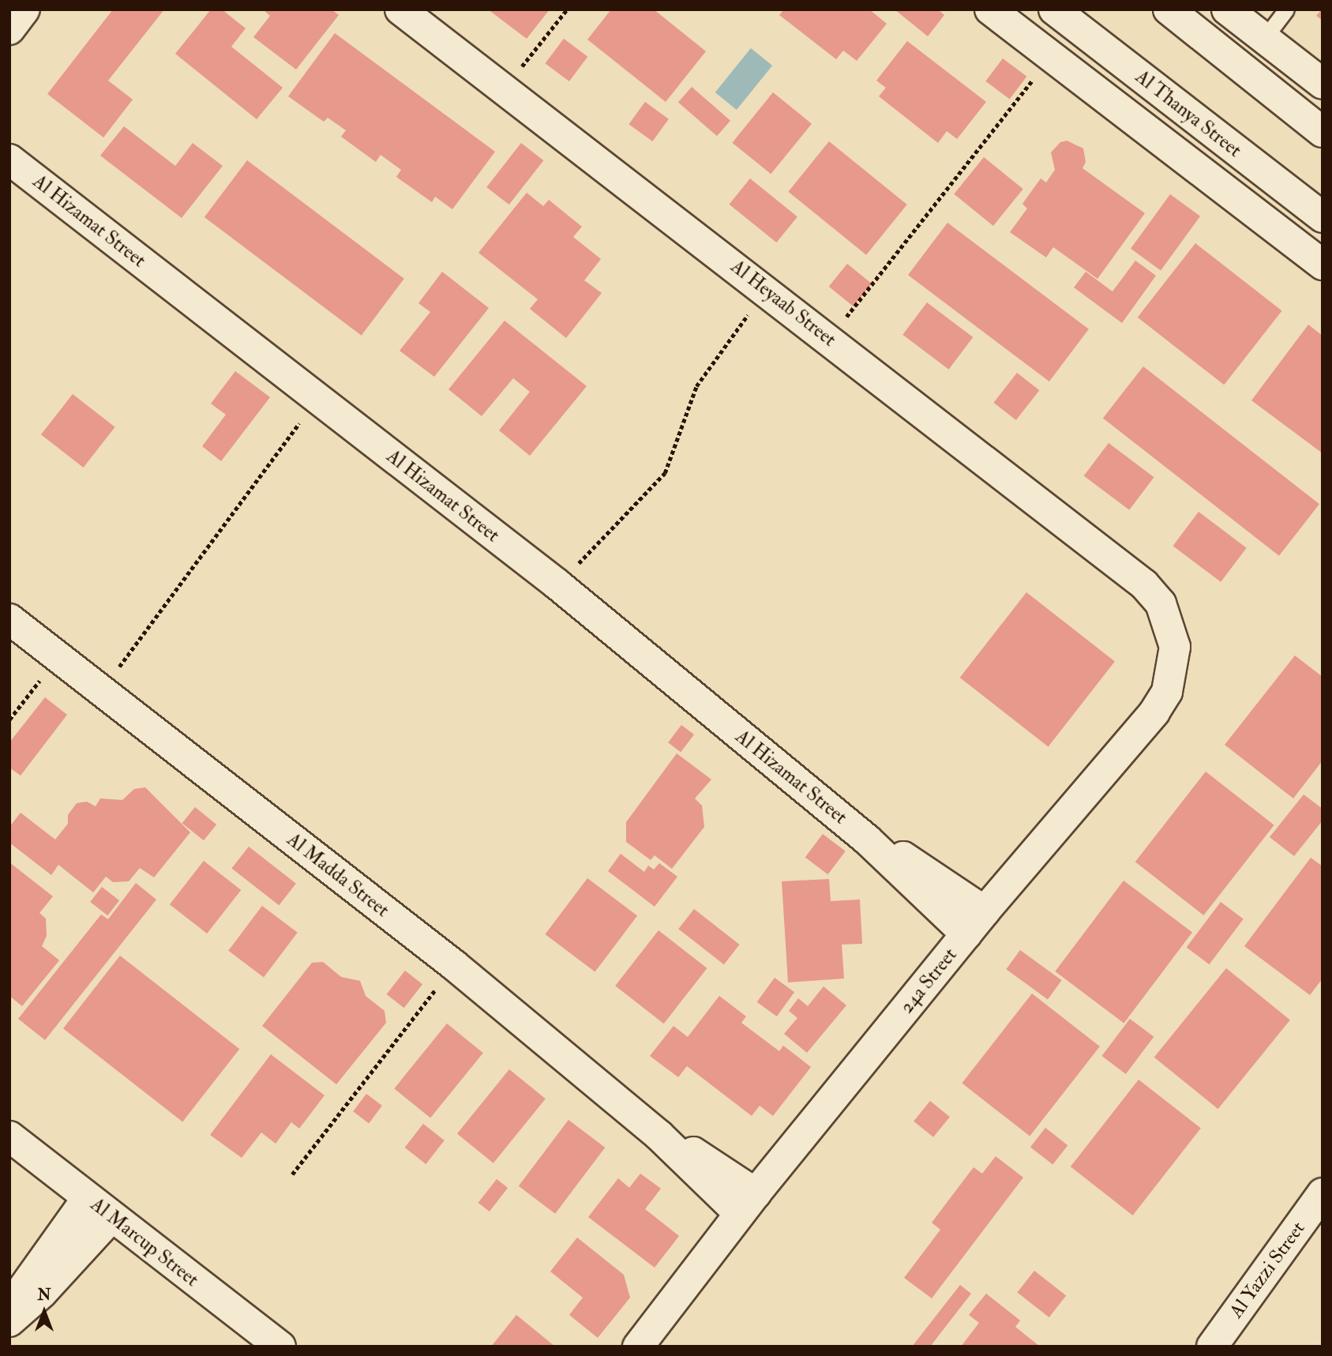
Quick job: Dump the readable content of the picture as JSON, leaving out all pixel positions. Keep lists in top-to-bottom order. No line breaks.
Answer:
{"streets":{"street":["Al Thanya Street","Al Hizamat Street","Al Heyaab Street","Al Madda Street","24a Street","Al Marcup Street","Al Yazzi Street"]},"crossings":[["Al Hizamat Street","24a Street"],["Al Heyaab Street","24a Street"],["Al Madda Street","24a Street"]],"north":"top"}
